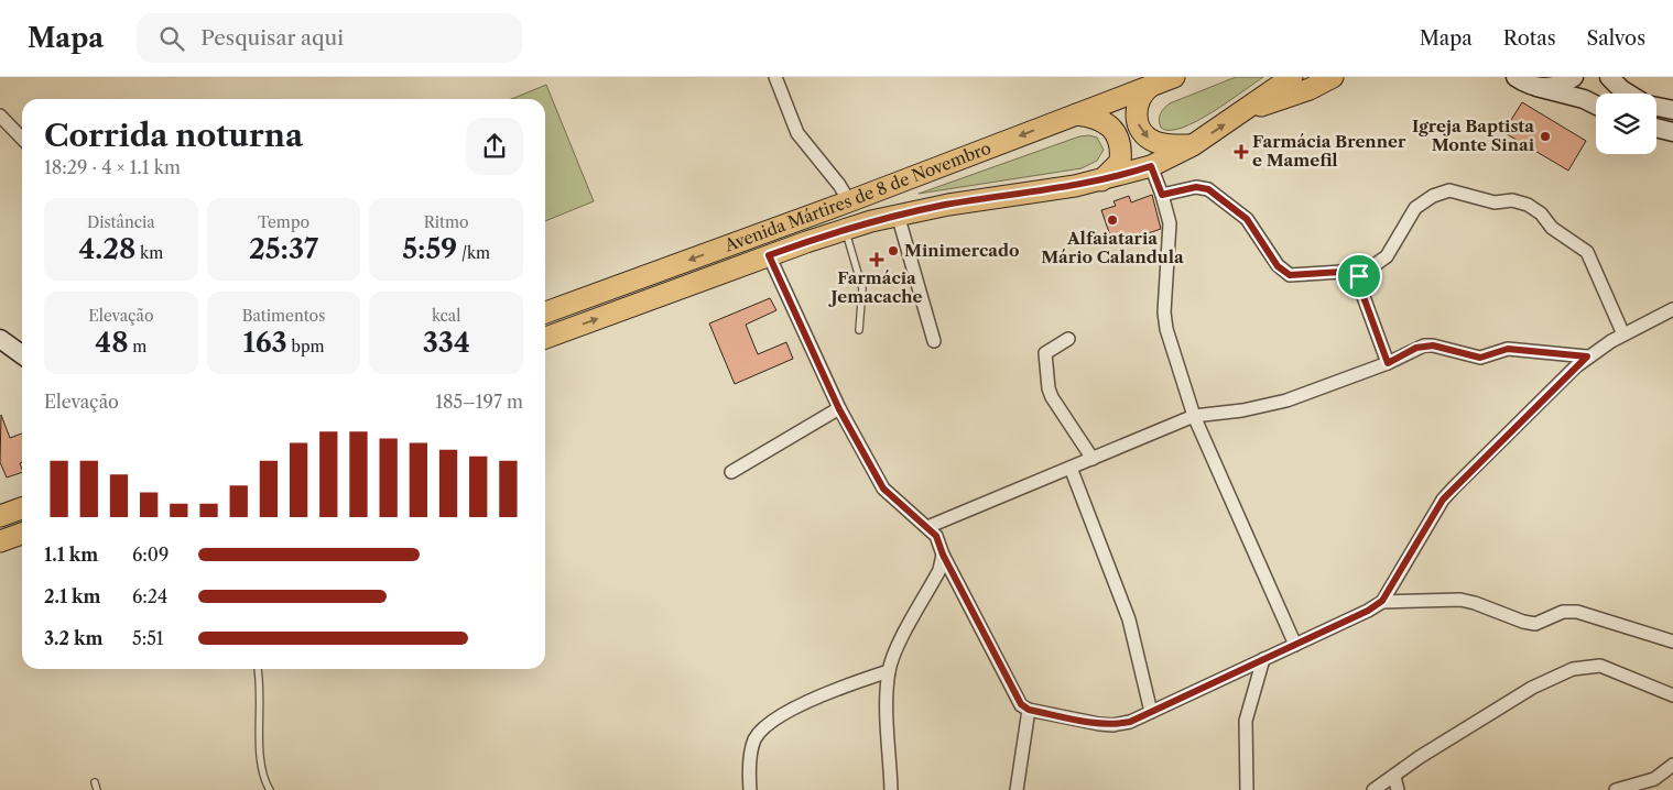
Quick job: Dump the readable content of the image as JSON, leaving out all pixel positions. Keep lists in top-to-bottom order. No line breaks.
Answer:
{"streets":{"main road":["Avenida Mártires de 8 de Novembro"]},"places":{"other":["Igreja Baptista Monte Sinai","Alfaiataria Mário Calandula","Minimercado"],"health":["Farmácia Brenner e Mamefil","Farmácia Jemacache"]},"page":{"header":"Mapa","search":"Pesquisar aqui","nav":["Mapa","Rotas","Salvos"],"heading":["Corrida noturna","18:29 · 4 × 1.1 km"],"stats":[["Distância","4.28 km"],["Tempo","25:37"],["Ritmo","5:59 /km"],["Elevação","48 m"],["Batimentos","163 bpm"],["kcal","334"]],"chart":["Elevação","185–197 m"],"list":[{"name":"1.1 km","note":"6:09"},{"name":"2.1 km","note":"6:24"},{"name":"3.2 km","note":"5:51"}]}}
